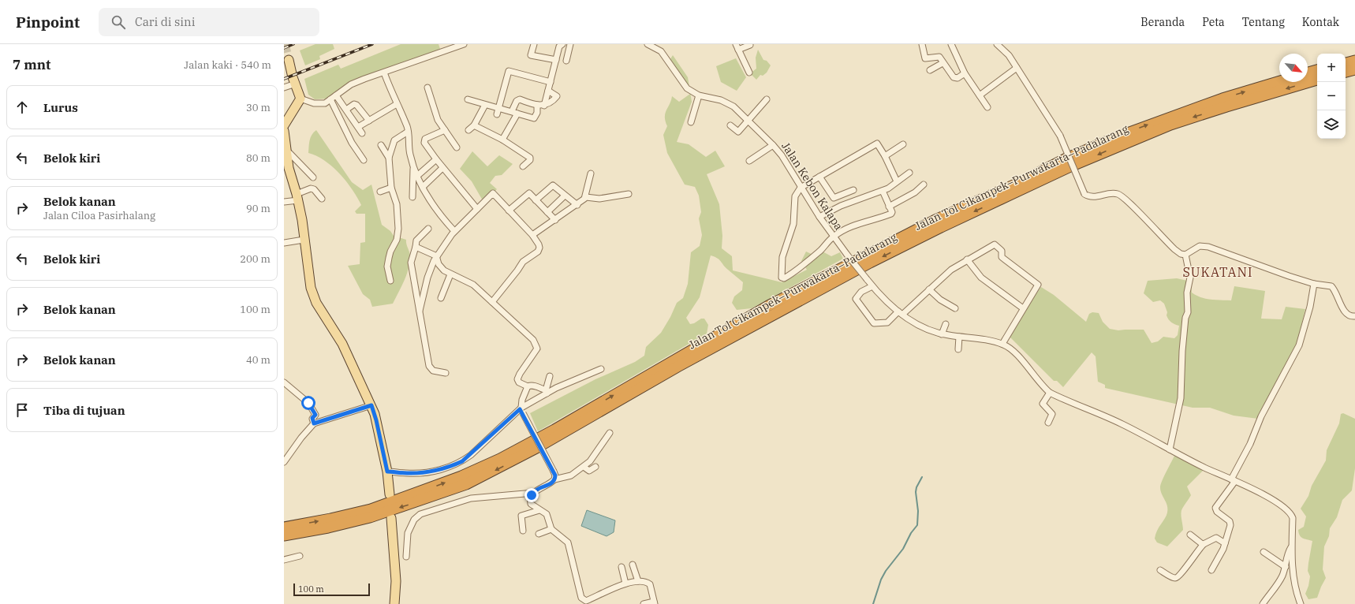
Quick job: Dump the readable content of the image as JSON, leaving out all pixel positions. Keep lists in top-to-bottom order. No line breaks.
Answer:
{"streets":{"highway":["Jalan Tol Cikampek–Purwakarta–Padalarang"],"street":["Jalan Kebon Kalapa"]},"districts":["SUKATANI"],"scale_bar":"100 m","north":"bottom right","page":{"header":"Pinpoint","search":"Cari di sini","nav":["Beranda","Peta","Tentang","Kontak"],"heading":["7 mnt","Jalan kaki · 540 m"],"map_buttons":["+","−"],"list":[["Lurus","30 m"],["Belok kiri","80 m"],["Belok kanan","Jalan Ciloa Pasirhalang","90 m"],["Belok kiri","200 m"],["Belok kanan","100 m"],["Belok kanan","40 m"],"Tiba di tujuan"],"scale":"100 m"}}
